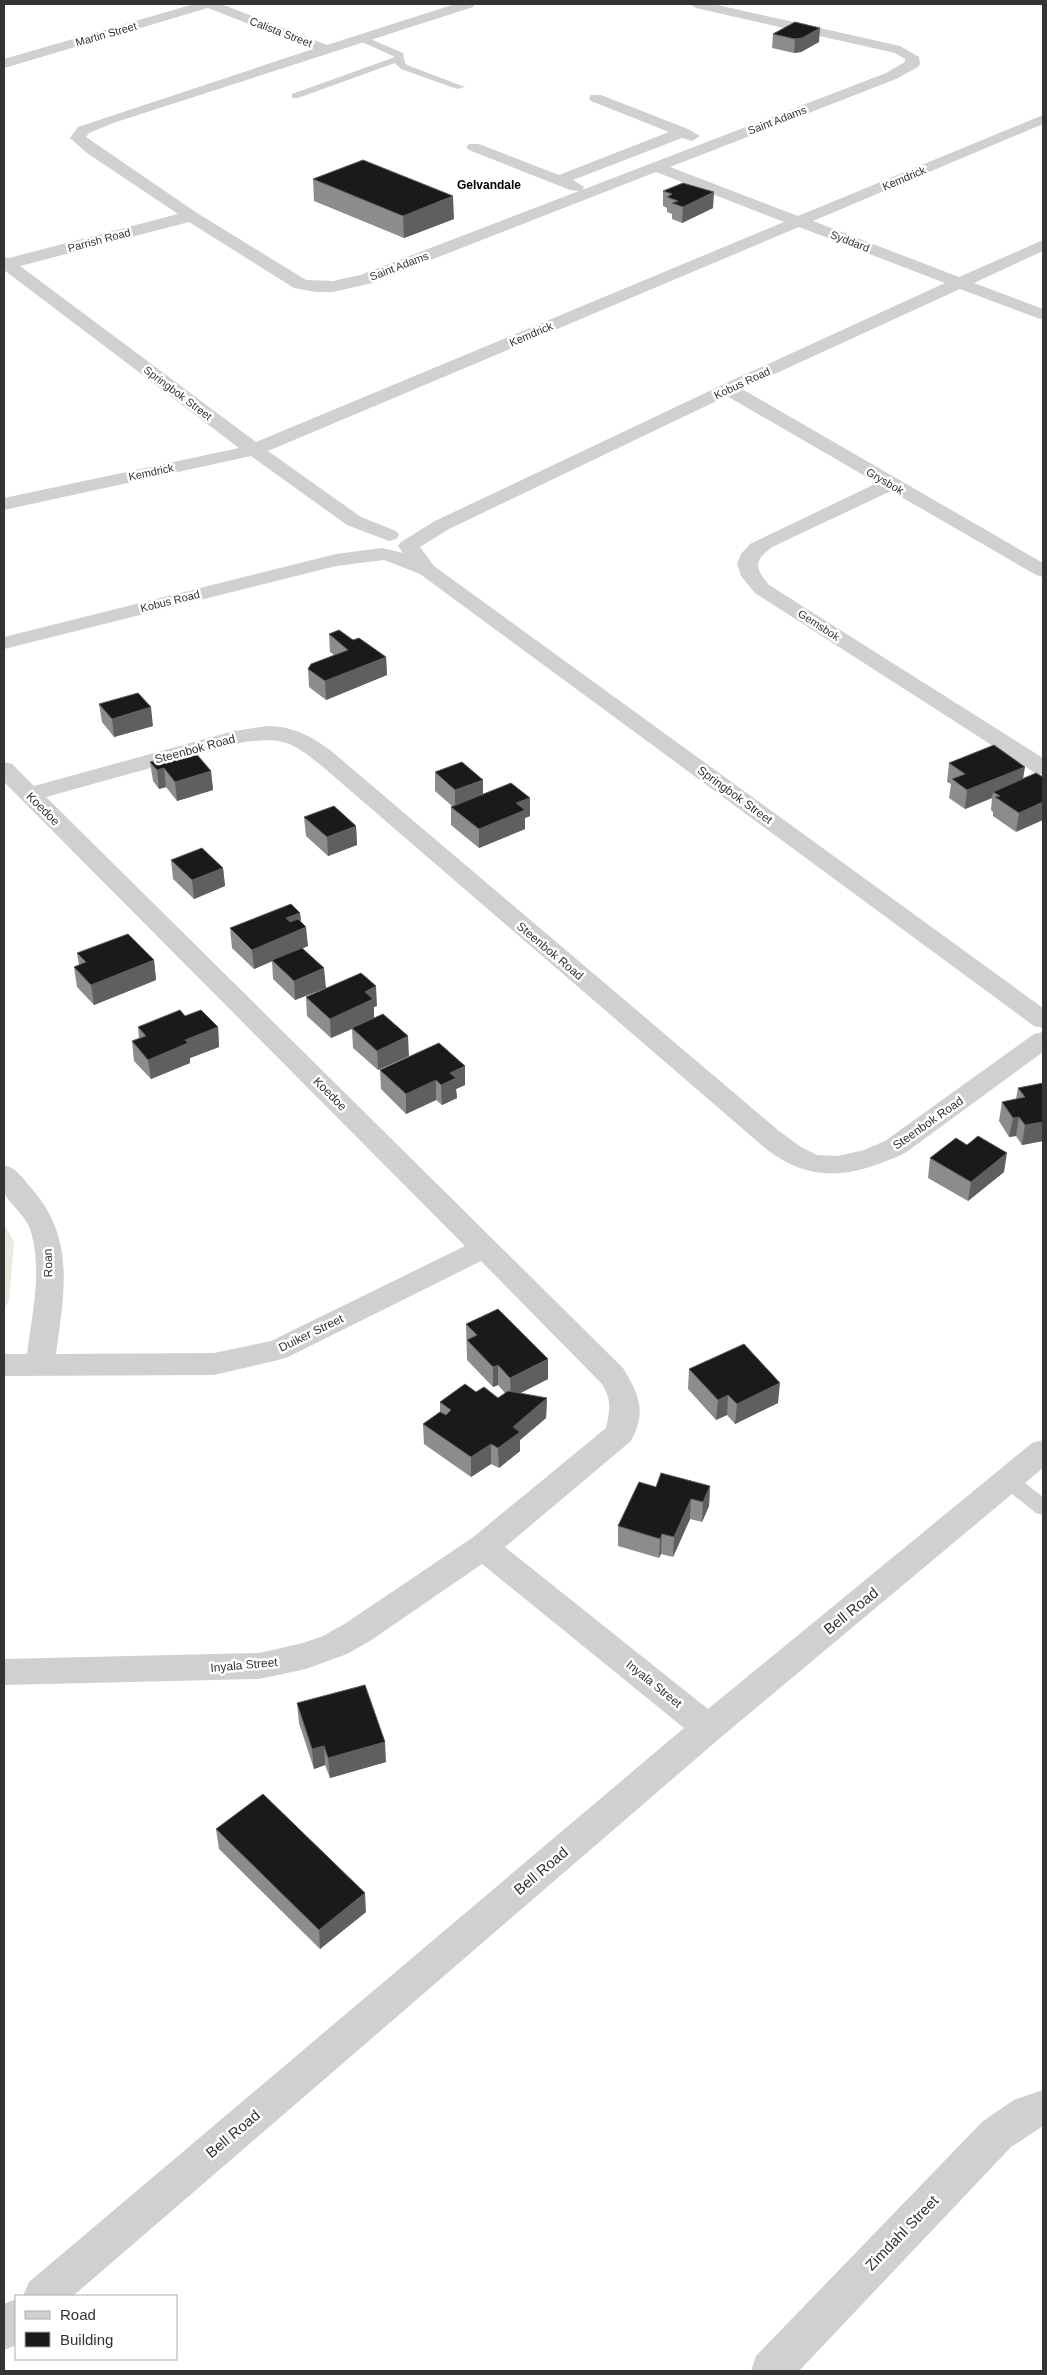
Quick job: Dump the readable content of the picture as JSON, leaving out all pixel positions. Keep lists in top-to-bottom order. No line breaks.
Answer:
{"streets":{"street":["Calista Street","Martin Street","Saint Adams","Kemdrick","Parrish Road","Syddard","Kobus Road","Springbok Street","Grysbok","Gemsbok","Steenbok Road","Koedoe","Roan","Duiker Street","Bell Road","Inyala Street","Zimdahl Street"]},"crossings":[["Calista Street","Martin Street"],["Calista Street","Saint Adams"],["Saint Adams","Parrish Road"],["Saint Adams","Syddard"],["Kemdrick","Syddard"],["Kemdrick","Springbok Street"],["Parrish Road","Springbok Street"],["Syddard","Kobus Road"],["Kobus Road","Grysbok"],["Grysbok","Gemsbok"],["Steenbok Road","Koedoe"],["Koedoe","Duiker Street"],["Koedoe","Inyala Street"],["Roan","Duiker Street"],["Bell Road","Inyala Street"]],"districts":["Gelvandale"],"legend":["Road","Building"]}
